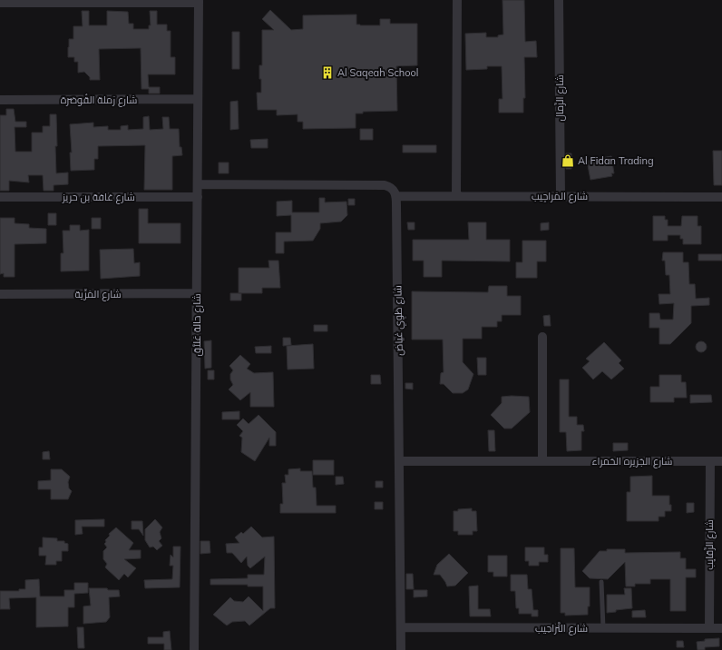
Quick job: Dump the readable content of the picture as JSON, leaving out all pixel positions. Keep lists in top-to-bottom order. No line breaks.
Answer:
{"streets":{"street":["شارع الرِّمال","شارع رَملة القُوصَرة","شارع المَراجِيب","شارع غافة بن حريز","شارع المَرِّية","شارع طَوِي غياض","شارع حالة عَلاَّق","شارع الجَزيره الحَمراء","شارع الرِّقايِب","شارع التَّراحِيب"]},"crossings":[["شارع الرِّمال","شارع المَراجِيب"],["شارع رَملة القُوصَرة","شارع حالة عَلاَّق"],["شارع المَراجِيب","شارع طَوِي غياض"],["شارع غافة بن حريز","شارع حالة عَلاَّق"],["شارع المَرِّية","شارع حالة عَلاَّق"],["شارع طَوِي غياض","شارع الجَزيره الحَمراء"],["شارع طَوِي غياض","شارع التَّراحِيب"],["شارع الجَزيره الحَمراء","شارع الرِّقايِب"],["شارع الرِّقايِب","شارع التَّراحِيب"]],"places":{"building":["Al Saqeah School"],"shop":["Al Fidan Trading"]}}
